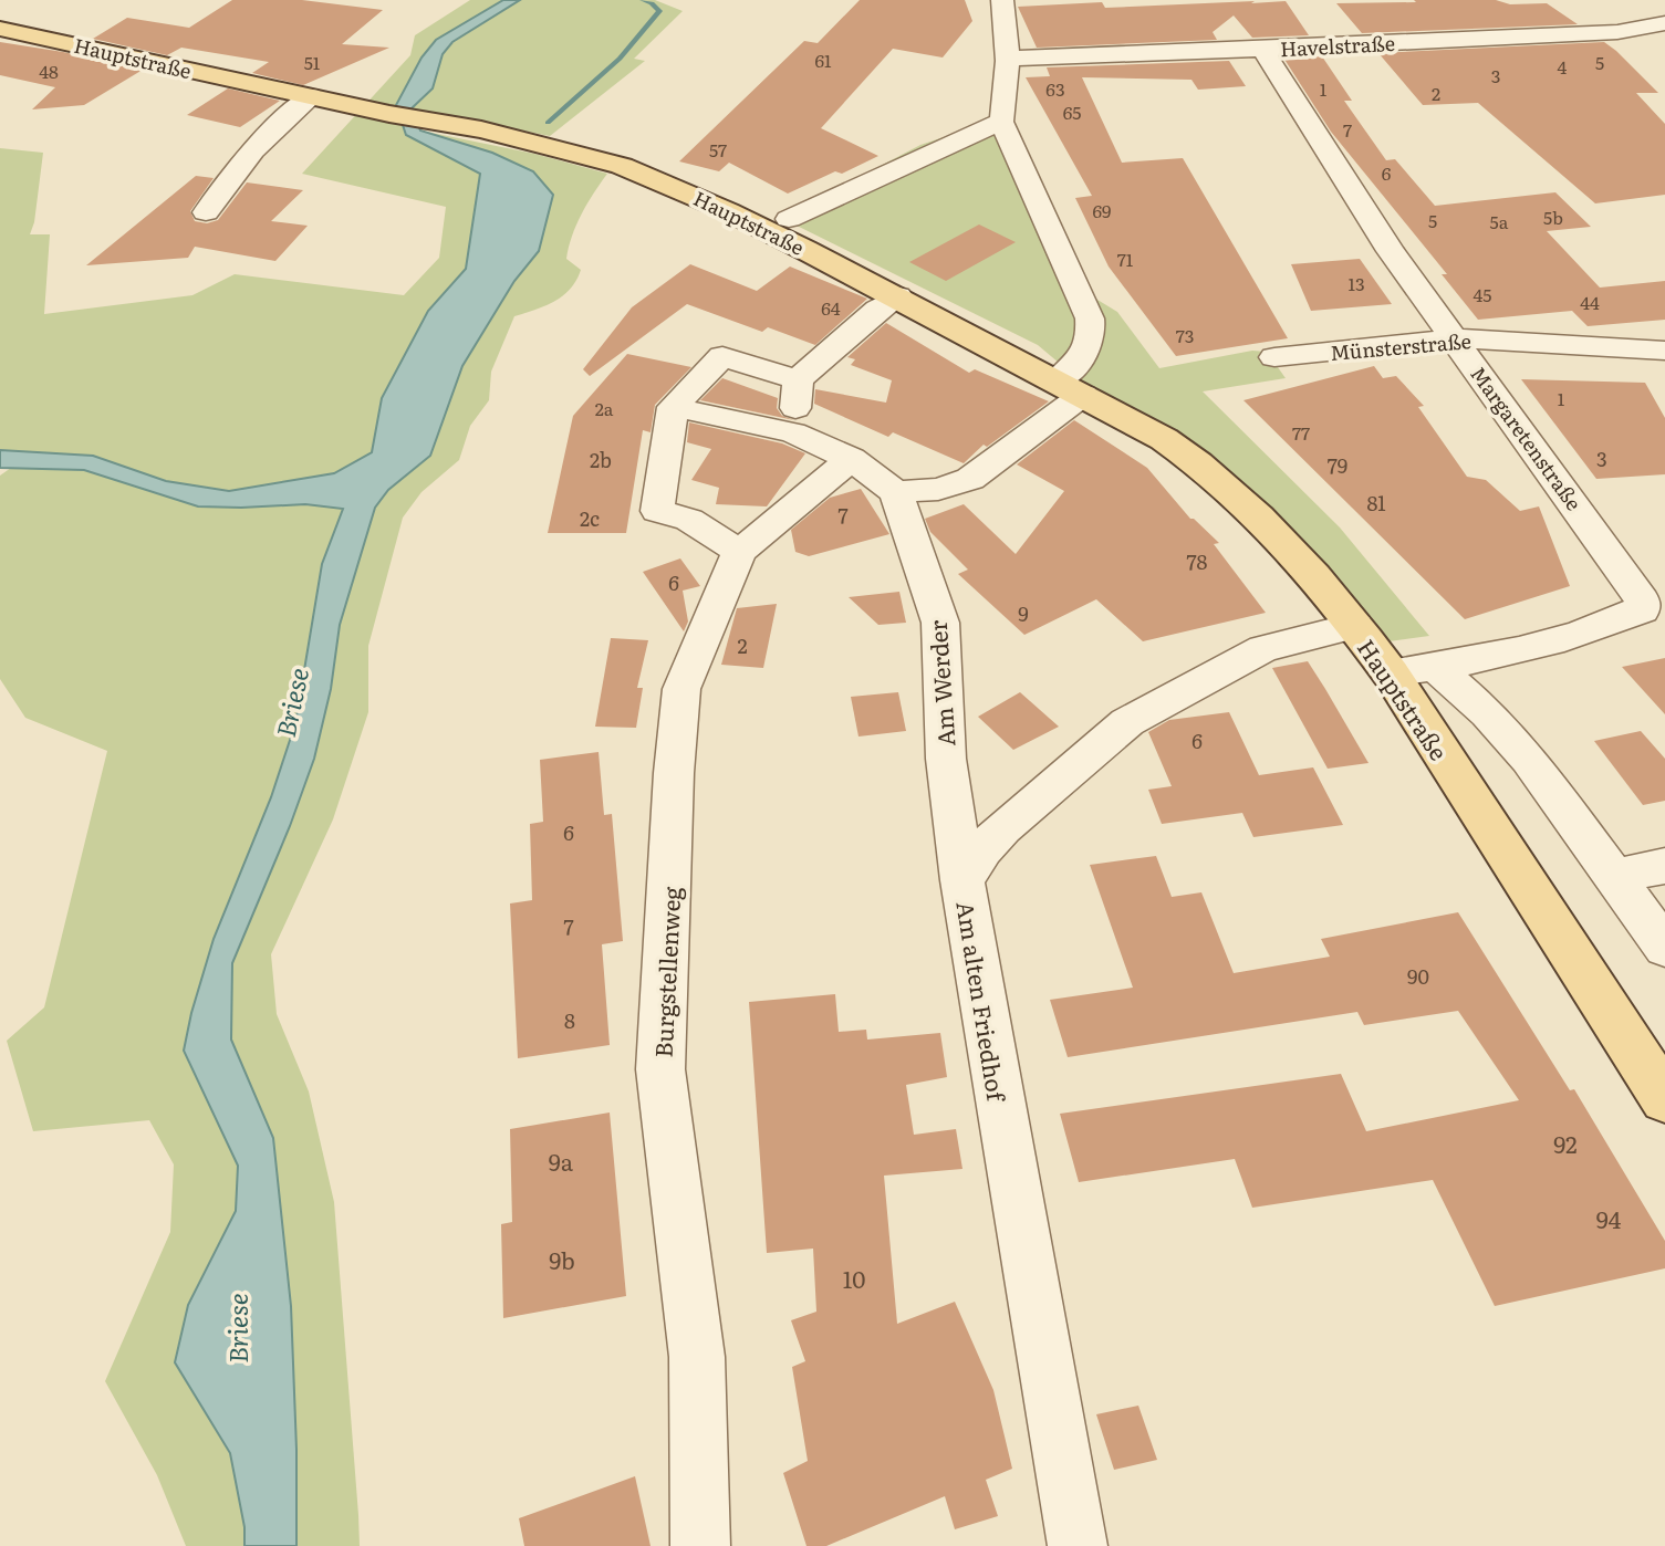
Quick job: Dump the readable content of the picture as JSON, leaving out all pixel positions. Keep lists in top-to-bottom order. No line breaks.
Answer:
{"streets":{"main road":["Hauptstraße"],"street":["Havelstraße","Münsterstraße","Margaretenstraße","Am Werder","Burgstellenweg","Am alten Friedhof"]},"crossings":[["Havelstraße","Margaretenstraße"],["Hauptstraße","Margaretenstraße"],["Hauptstraße","Am alten Friedhof"],["Münsterstraße","Margaretenstraße"],["Am Werder","Am alten Friedhof"]],"water":["Briese"],"house_numbers":["61","51","5","4","48","3","63","1","2","65","7","57","6","69","5b","5","5a","71","13","45","44","64","73","1","2a","77","3","2b","79","81","7","2c","78","6","9","2","6","6","7","90","8","92","9a","94","9b","10"]}
